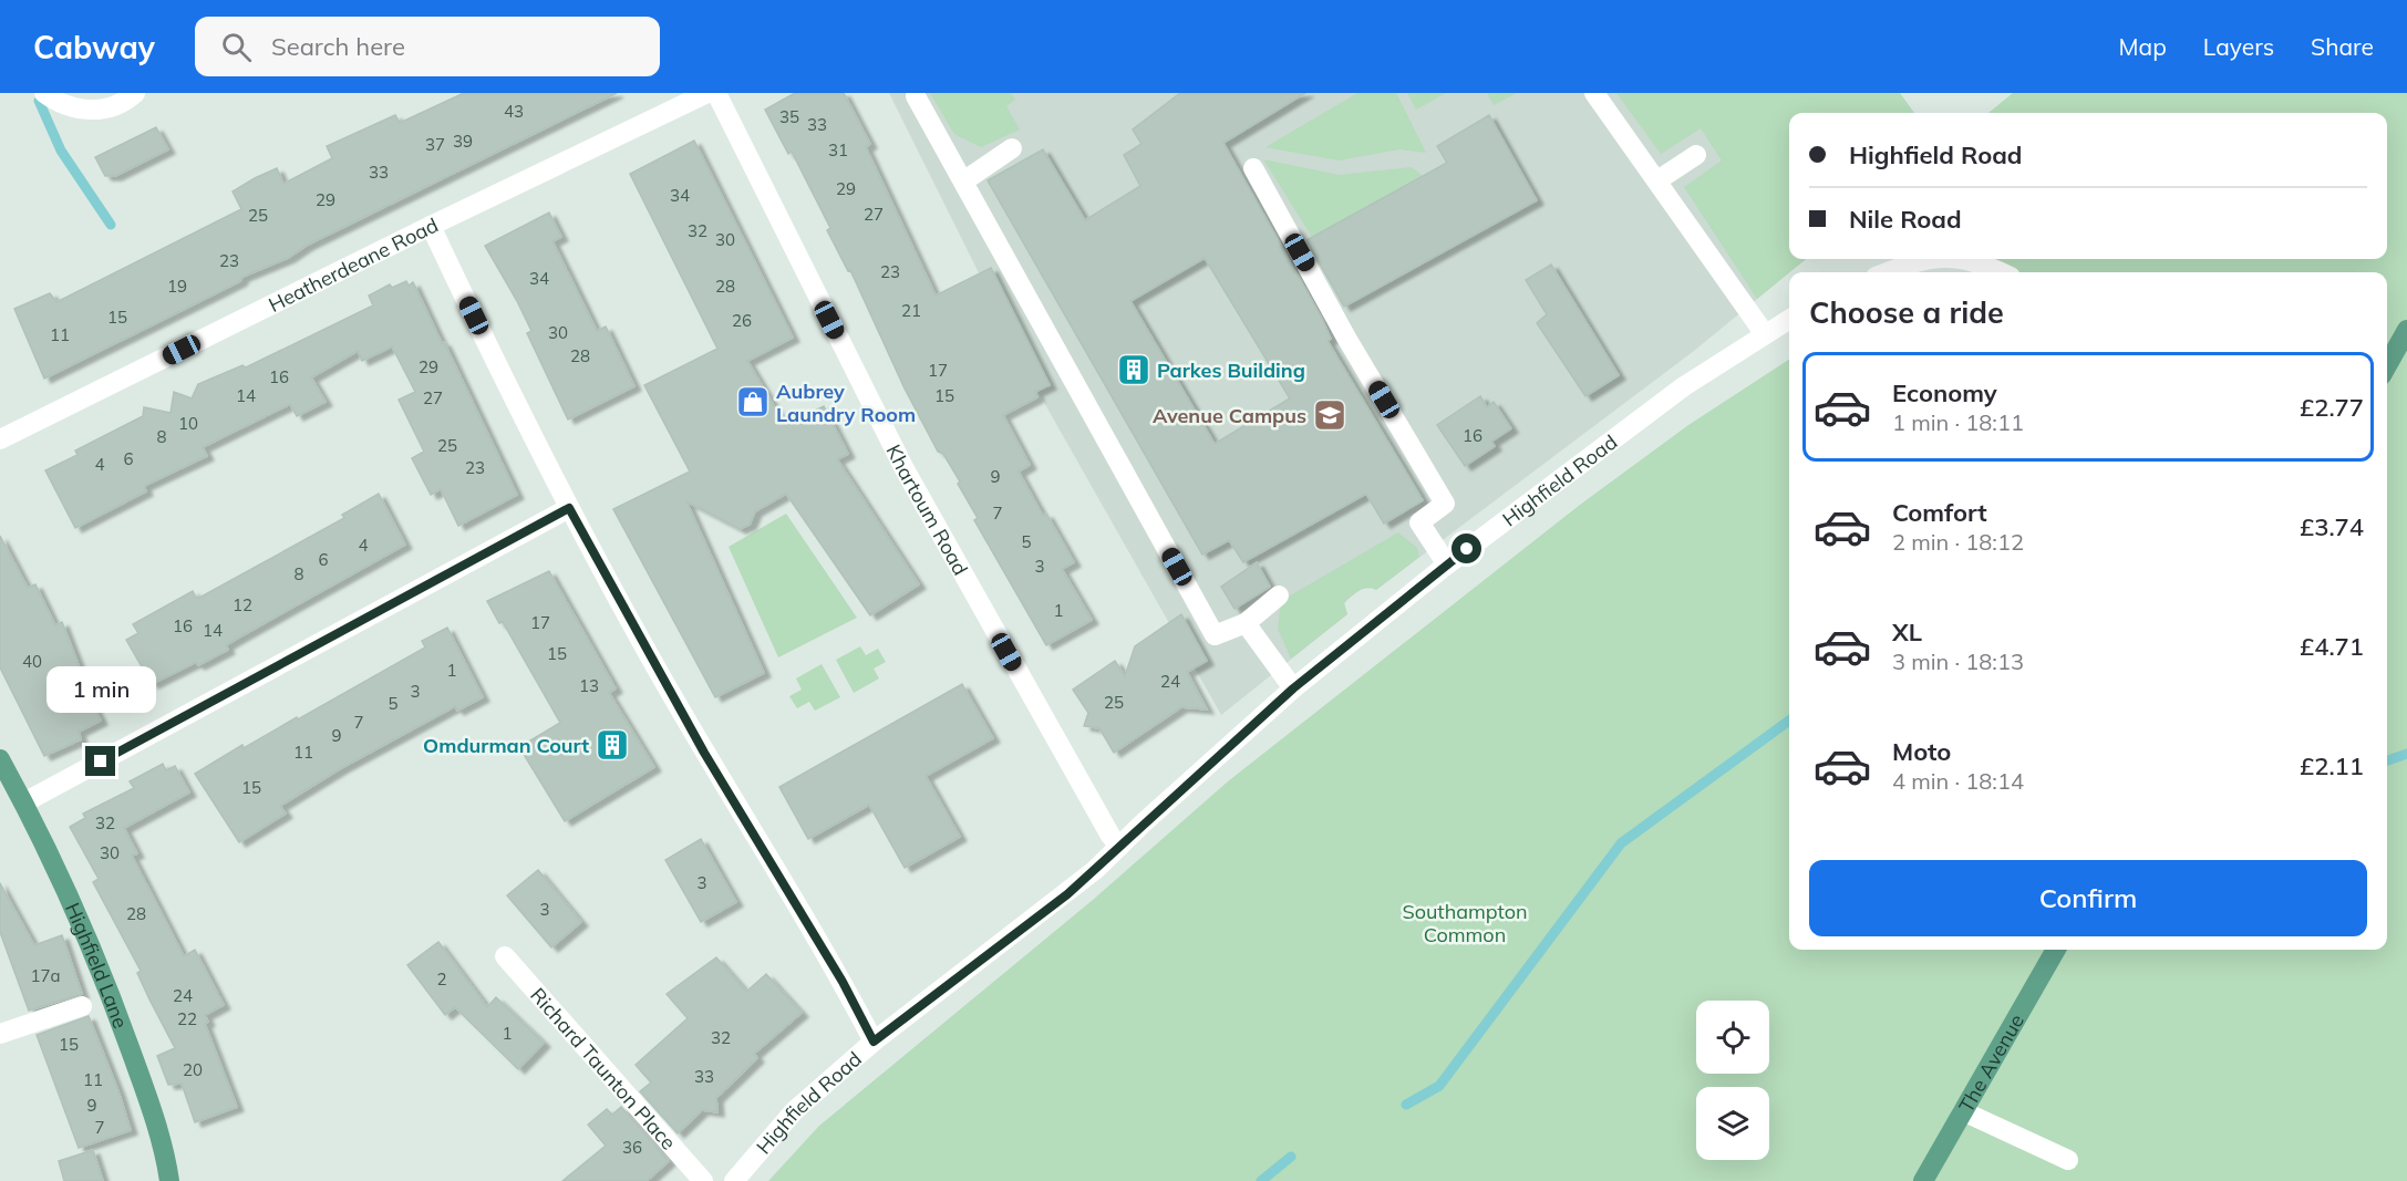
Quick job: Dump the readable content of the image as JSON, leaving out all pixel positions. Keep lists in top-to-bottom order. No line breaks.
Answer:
{"streets":{"main road":["Highfield Lane","The Avenue"],"street":["Heatherdeane Road","Highfield Road","Khartoum Road","Richard Taunton Place"]},"crossings":[["Highfield Road","Khartoum Road"]],"parks":["Southampton Common"],"places":{"building":["Parkes Building","Omdurman Court"],"shop":["Aubrey Laundry Room"],"school or university":["Avenue Campus"]},"house_numbers":["43","35","33","39","37","31","33","29","34","29","27","25","32","30","23","23","34","19","28","21","15","26","30","11","28","29","17","16","14","15","27","10","16","8","25","6","4","23","9","7","5","4","6","3","8","12","1","17","16","14","15","40","1","24","13","3","25","5","7","9","11","15","32","30","3","3","28","17a","2","24","22","1","32","15","20","33","11","9","7","36"],"page":{"header":"Cabway","search":"Search here","nav":["Map","Layers","Share"],"banner":["Highfield Road","Nile Road"],"heading":"Choose a ride","list":[{"name":"Economy","note":"1 min · 18:11","value":"£2.77"},{"name":"Comfort","note":"2 min · 18:12","value":"£3.74"},{"name":"XL","note":"3 min · 18:13","value":"£4.71"},{"name":"Moto","note":"4 min · 18:14","value":"£2.11"}],"bubble":"1 min","buttons":"Confirm"}}
